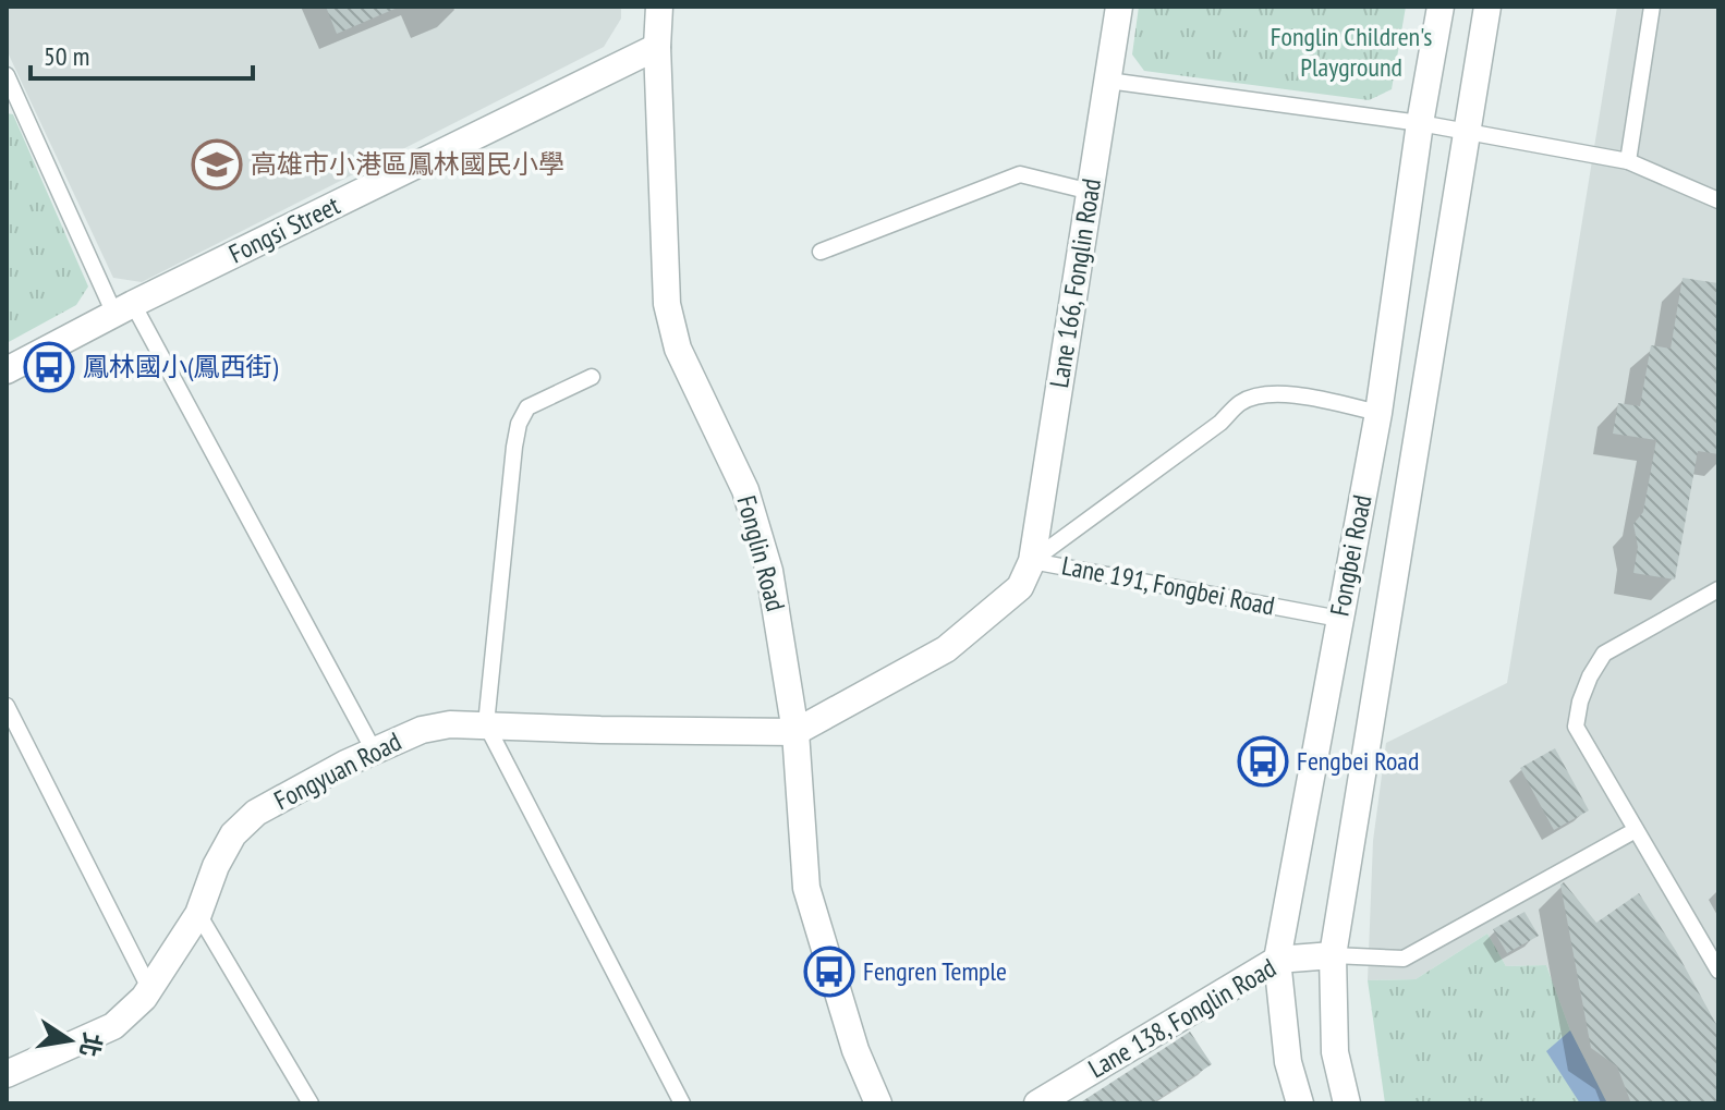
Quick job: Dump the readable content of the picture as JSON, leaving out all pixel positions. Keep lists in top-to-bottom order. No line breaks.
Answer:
{"streets":{"street":["Fongsi Street","Lane 166, Fonglin Road","Fonglin Road","Fongbei Road","Lane 191, Fongbei Road","Fongyuan Road","Lane 138, Fonglin Road"]},"crossings":[["Fongsi Street","Fonglin Road"],["Lane 166, Fonglin Road","Lane 191, Fongbei Road"],["Fonglin Road","Lane 191, Fongbei Road"],["Fonglin Road","Fongyuan Road"],["Fongbei Road","Lane 191, Fongbei Road"],["Fongbei Road","Lane 138, Fonglin Road"],["Lane 191, Fongbei Road","Fongyuan Road"]],"parks":["Fonglin Children's Playground"],"places":{"school or university":["高雄市小港區鳳林國民小學"],"bus stop":["鳳林國小(鳳西街)","Fengbei Road","Fengren Temple"]},"scale_bar":"50 m","north":"right"}
